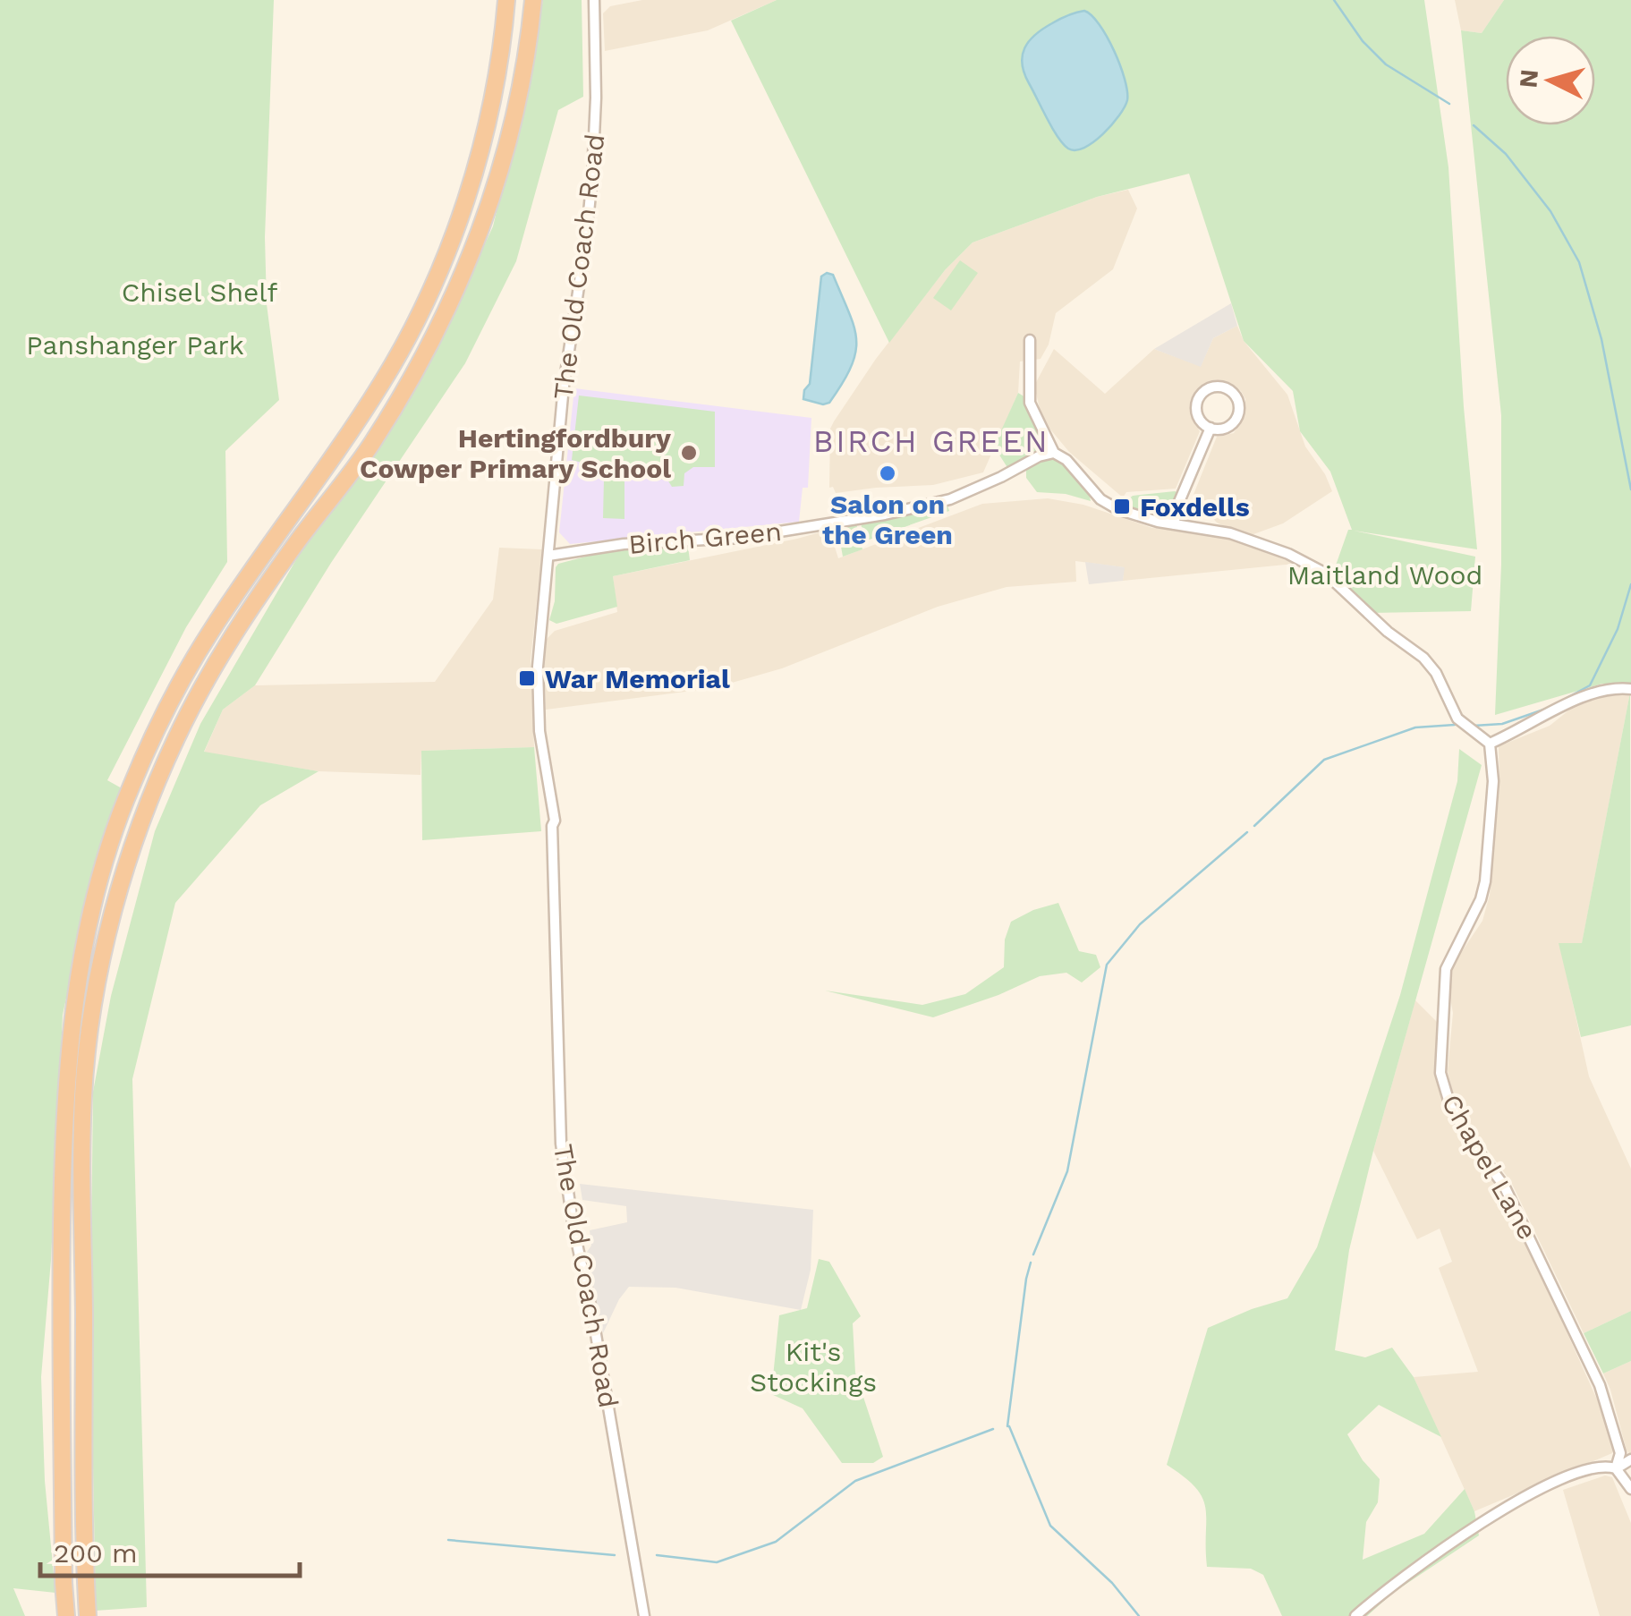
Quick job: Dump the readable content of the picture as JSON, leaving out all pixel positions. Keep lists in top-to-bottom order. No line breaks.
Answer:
{"streets":{"street":["The Old Coach Road","Birch Green","Chapel Lane"]},"crossings":[["The Old Coach Road","Birch Green"]],"districts":["BIRCH GREEN"],"parks":["Chisel Shelf","Panshanger Park","Maitland Wood","Kit's Stockings"],"places":{"other":["Hertingfordbury Cowper Primary School","Salon on the Green"],"transit":["Foxdells","War Memorial"]},"scale_bar":"200 m","north":"left"}
